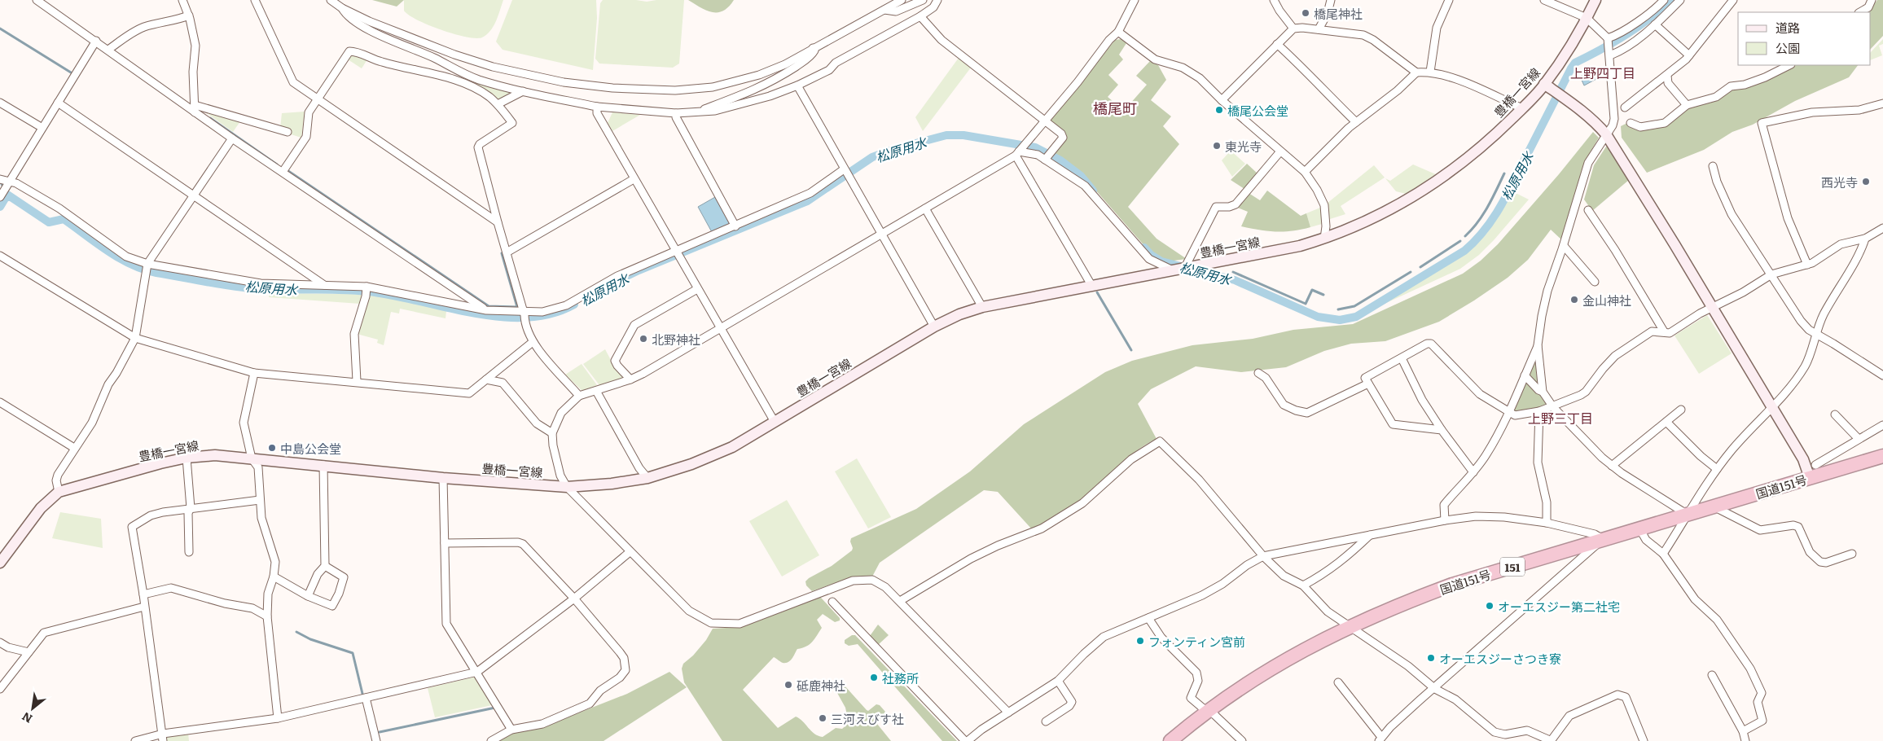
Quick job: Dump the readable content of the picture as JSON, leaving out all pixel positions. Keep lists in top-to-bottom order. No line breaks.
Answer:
{"streets":{"highway":["国道151号","151"],"main road":["豊橋一宮線"]},"districts":["上野四丁目","橋尾町","上野三丁目"],"water":["松原用水"],"places":["橋尾神社","橋尾公会堂","東光寺","西光寺","金山神社","北野神社","中島公会堂","オーエスジー第二社宅","フォンティン宮前","オーエスジーさつき寮","社務所","砥鹿神社","三河えびす社"],"legend":["道路","公園"],"north":"bottom left"}
